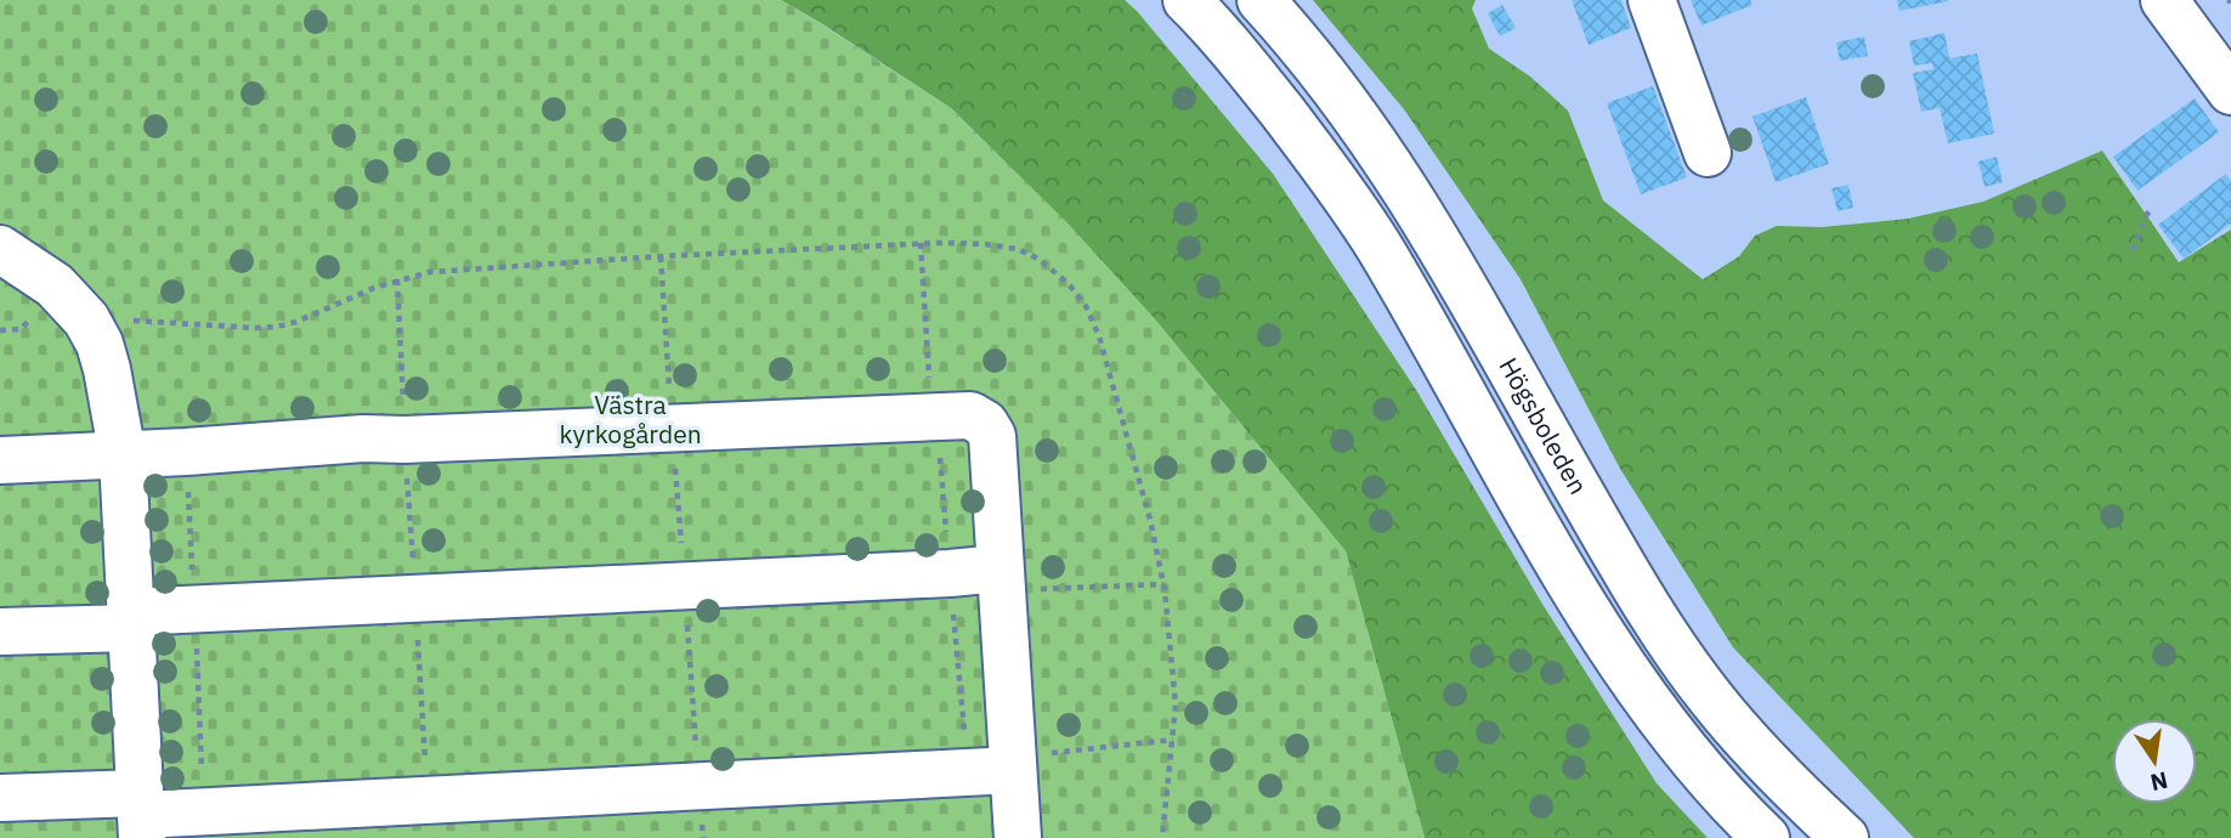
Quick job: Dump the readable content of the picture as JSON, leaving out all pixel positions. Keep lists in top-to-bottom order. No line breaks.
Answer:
{"streets":{"main road":["Högsboleden"]},"parks":["Västra kyrkogården"],"north":"bottom"}
